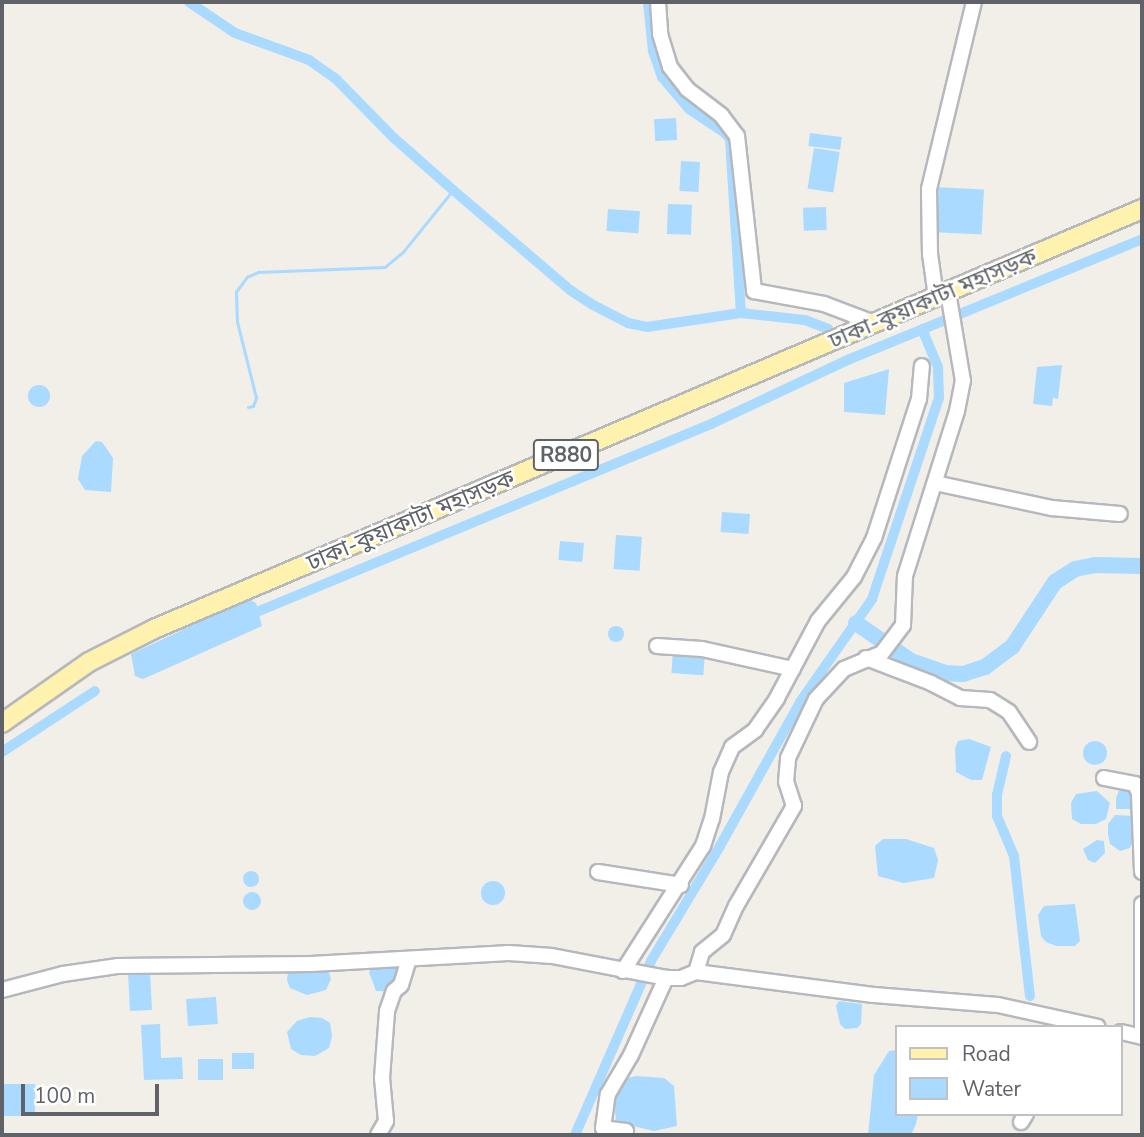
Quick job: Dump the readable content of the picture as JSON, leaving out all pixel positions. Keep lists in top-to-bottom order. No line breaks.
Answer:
{"streets":{"main road":["ঢাকা-কুয়াকাটা মহাসড়ক","R880"]},"legend":["Road","Water"],"scale_bar":"100 m"}
